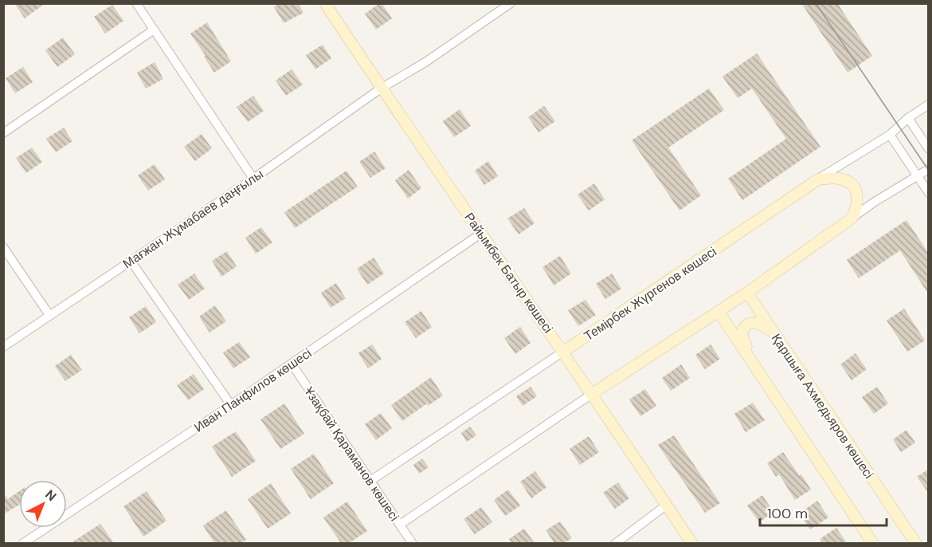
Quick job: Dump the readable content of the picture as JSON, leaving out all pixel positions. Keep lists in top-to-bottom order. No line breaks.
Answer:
{"streets":{"street":["Мағжан Жұмабаев даңғылы","Райымбек Батыр көшесі","Темірбек Жүргенов көшесі","Иван Панфилов көшесі","Қаршыға Ахмедьяров көшесі","Ұзақбай Қараманов көшесі"]},"crossings":[["Мағжан Жұмабаев даңғылы","Райымбек Батыр көшесі"],["Райымбек Батыр көшесі","Темірбек Жүргенов көшесі"],["Райымбек Батыр көшесі","Иван Панфилов көшесі"],["Темірбек Жүргенов көшесі","Ұзақбай Қараманов көшесі"],["Иван Панфилов көшесі","Ұзақбай Қараманов көшесі"]],"scale_bar":"100 m","north":"top right"}
